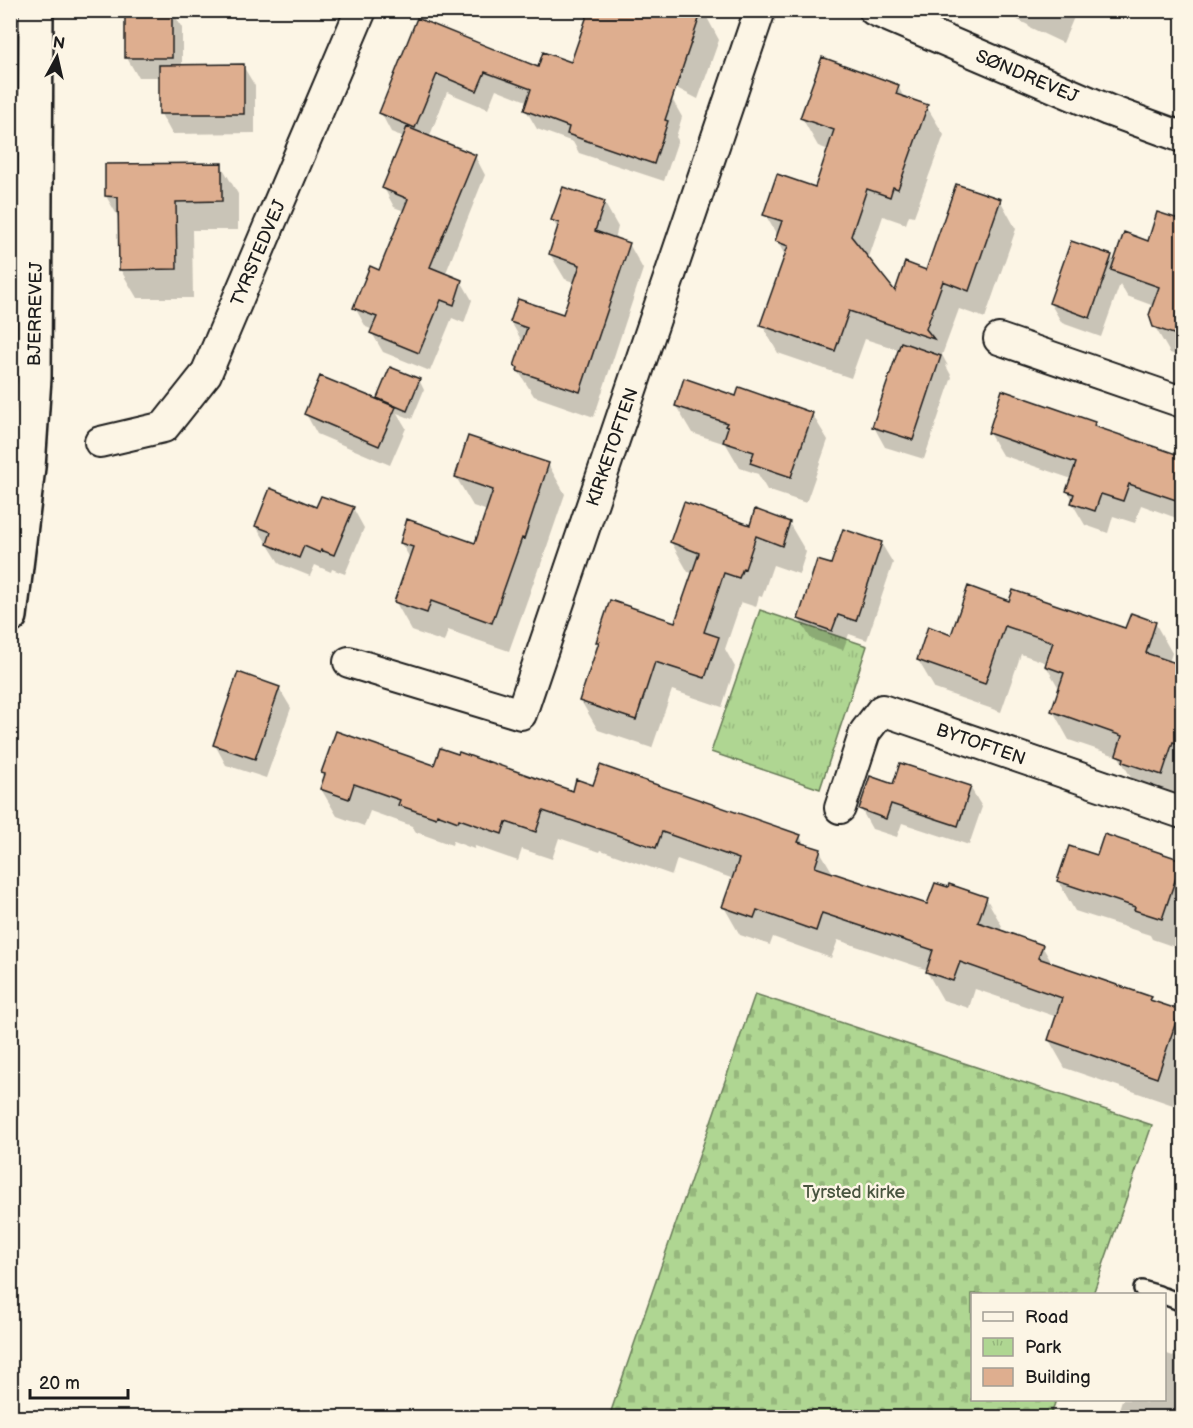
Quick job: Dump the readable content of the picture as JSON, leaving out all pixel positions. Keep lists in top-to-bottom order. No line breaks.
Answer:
{"streets":{"street":["SØNDREVEJ","TYRSTEDVEJ","BJERREVEJ","KIRKETOFTEN","BYTOFTEN"]},"parks":["Tyrsted kirke"],"legend":["Road","Park","Building"],"scale_bar":"20 m","north":"top"}
